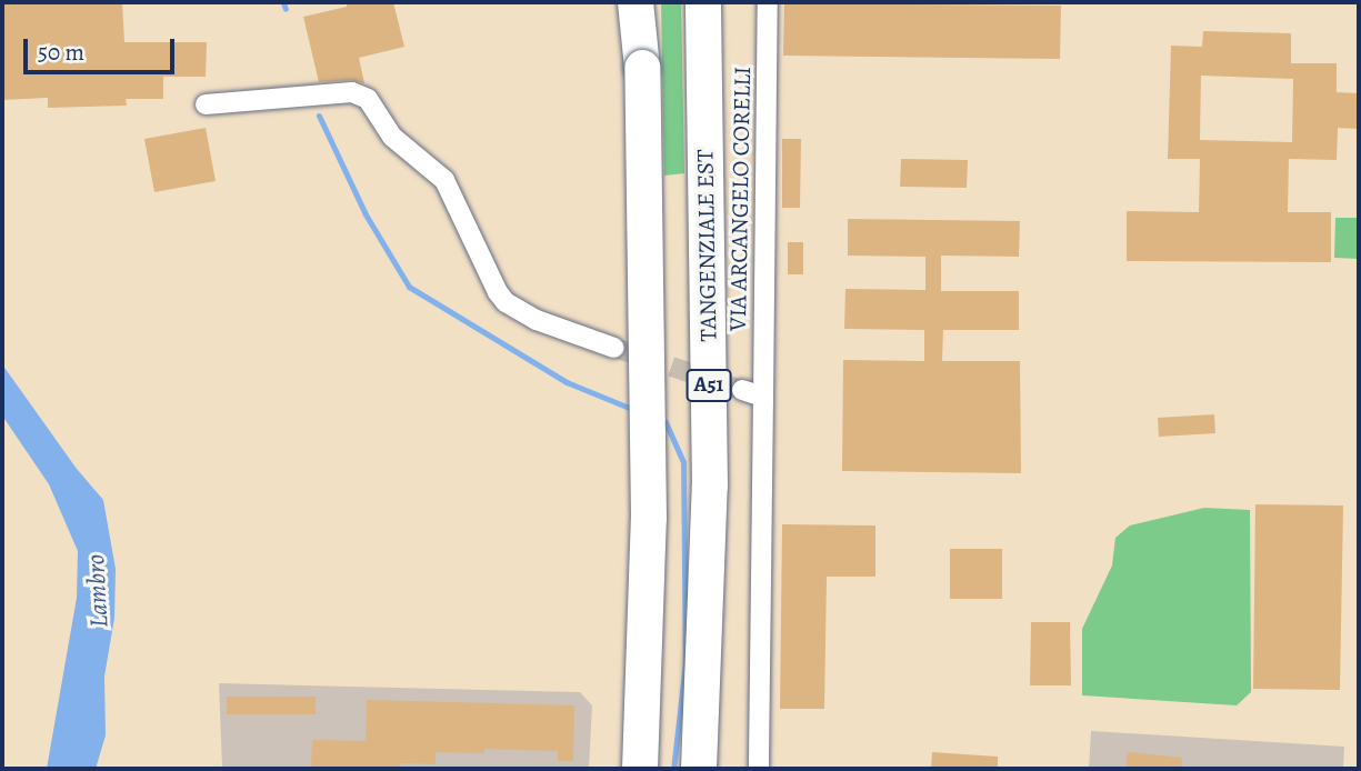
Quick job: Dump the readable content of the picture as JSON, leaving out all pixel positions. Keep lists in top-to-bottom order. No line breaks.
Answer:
{"streets":{"highway":["TANGENZIALE EST","A51"],"street":["VIA ARCANGELO CORELLI"]},"water":["Lambro"],"scale_bar":"50 m"}
